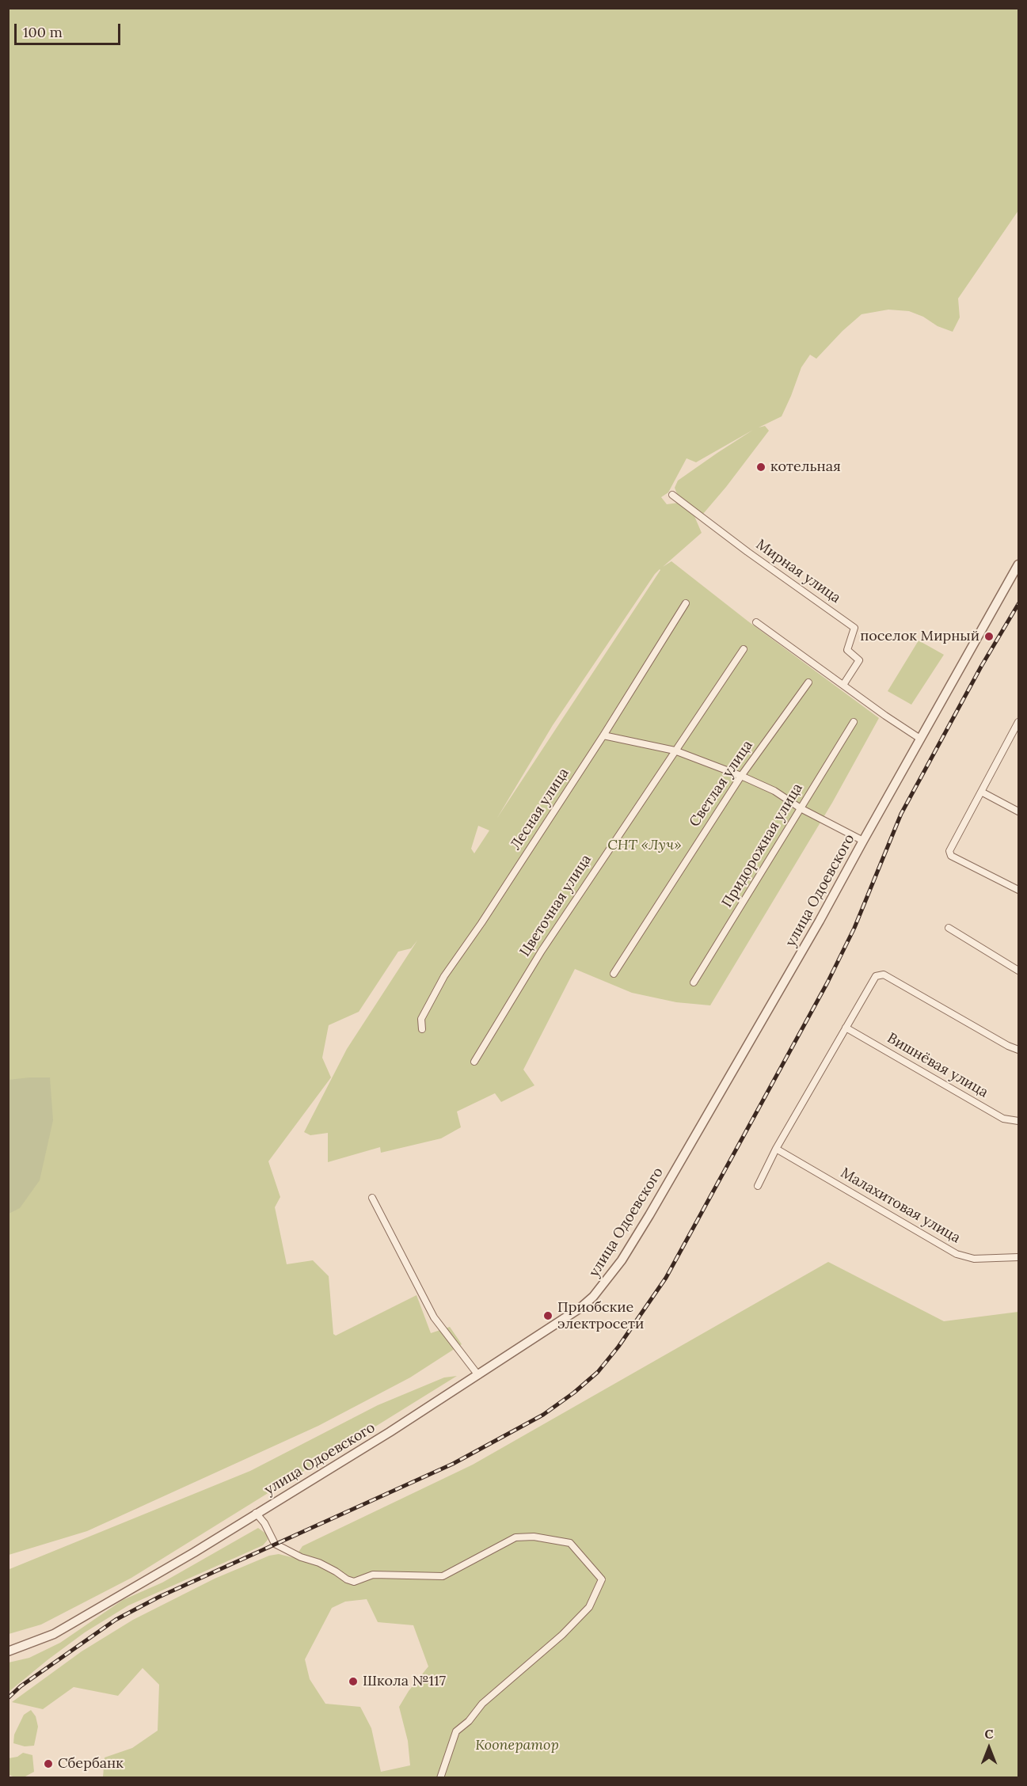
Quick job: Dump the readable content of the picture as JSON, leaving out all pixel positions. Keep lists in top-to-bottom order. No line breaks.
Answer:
{"streets":{"street":["Мирная улица","Светлая улица","Лесная улица","Придорожная улица","улица Одоевского","Цветочная улица","Вишнёвая улица","Малахитовая улица"]},"parks":["СНТ «Луч»","Кооператор"],"places":["котельная","поселок Мирный","Приобские электросети","Школа №117","Сбербанк"],"scale_bar":"100 m","north":"top"}
